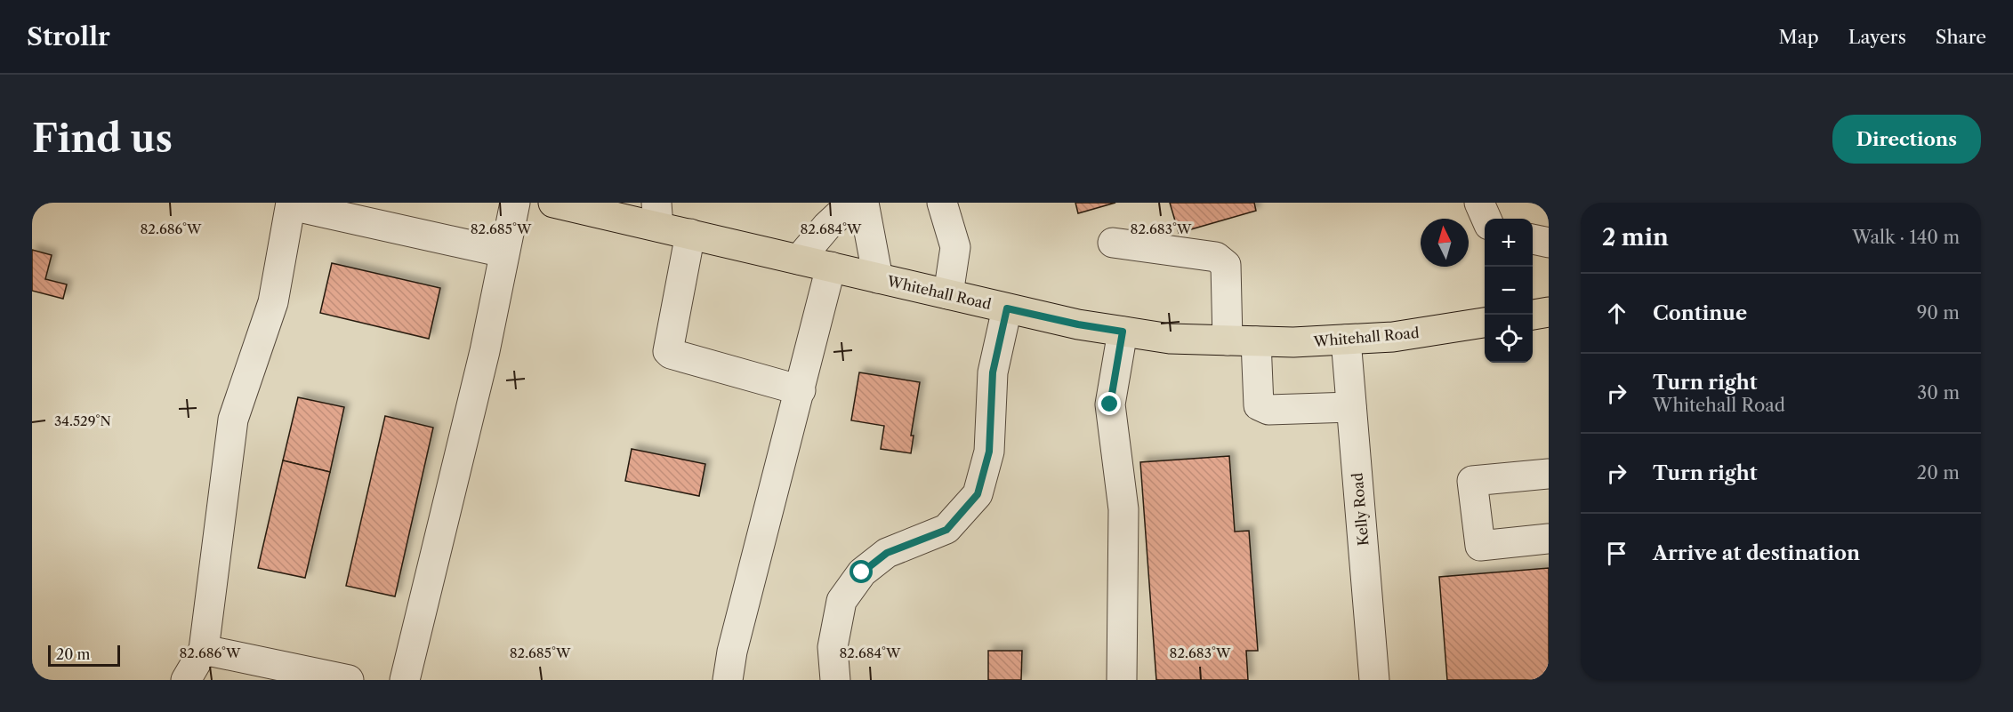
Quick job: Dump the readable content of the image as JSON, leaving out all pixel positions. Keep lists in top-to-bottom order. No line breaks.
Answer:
{"streets":{"main road":["Whitehall Road"],"lane":["Kelly Road"]},"crossings":[["Whitehall Road","Kelly Road"]],"scale_bar":"20 m","north":"top","page":{"header":"Strollr","nav":["Map","Layers","Share"],"buttons":"Directions","title":"Find us","heading":["2 min","Walk · 140 m"],"map_buttons":["+","−"],"list":[["Continue","90 m"],["Turn right","Whitehall Road","30 m"],["Turn right","20 m"],"Arrive at destination"],"scale":"20 m"},"coordinates":["82.686°W","82.685°W","82.684°W","82.683°W","34.529°N"]}
